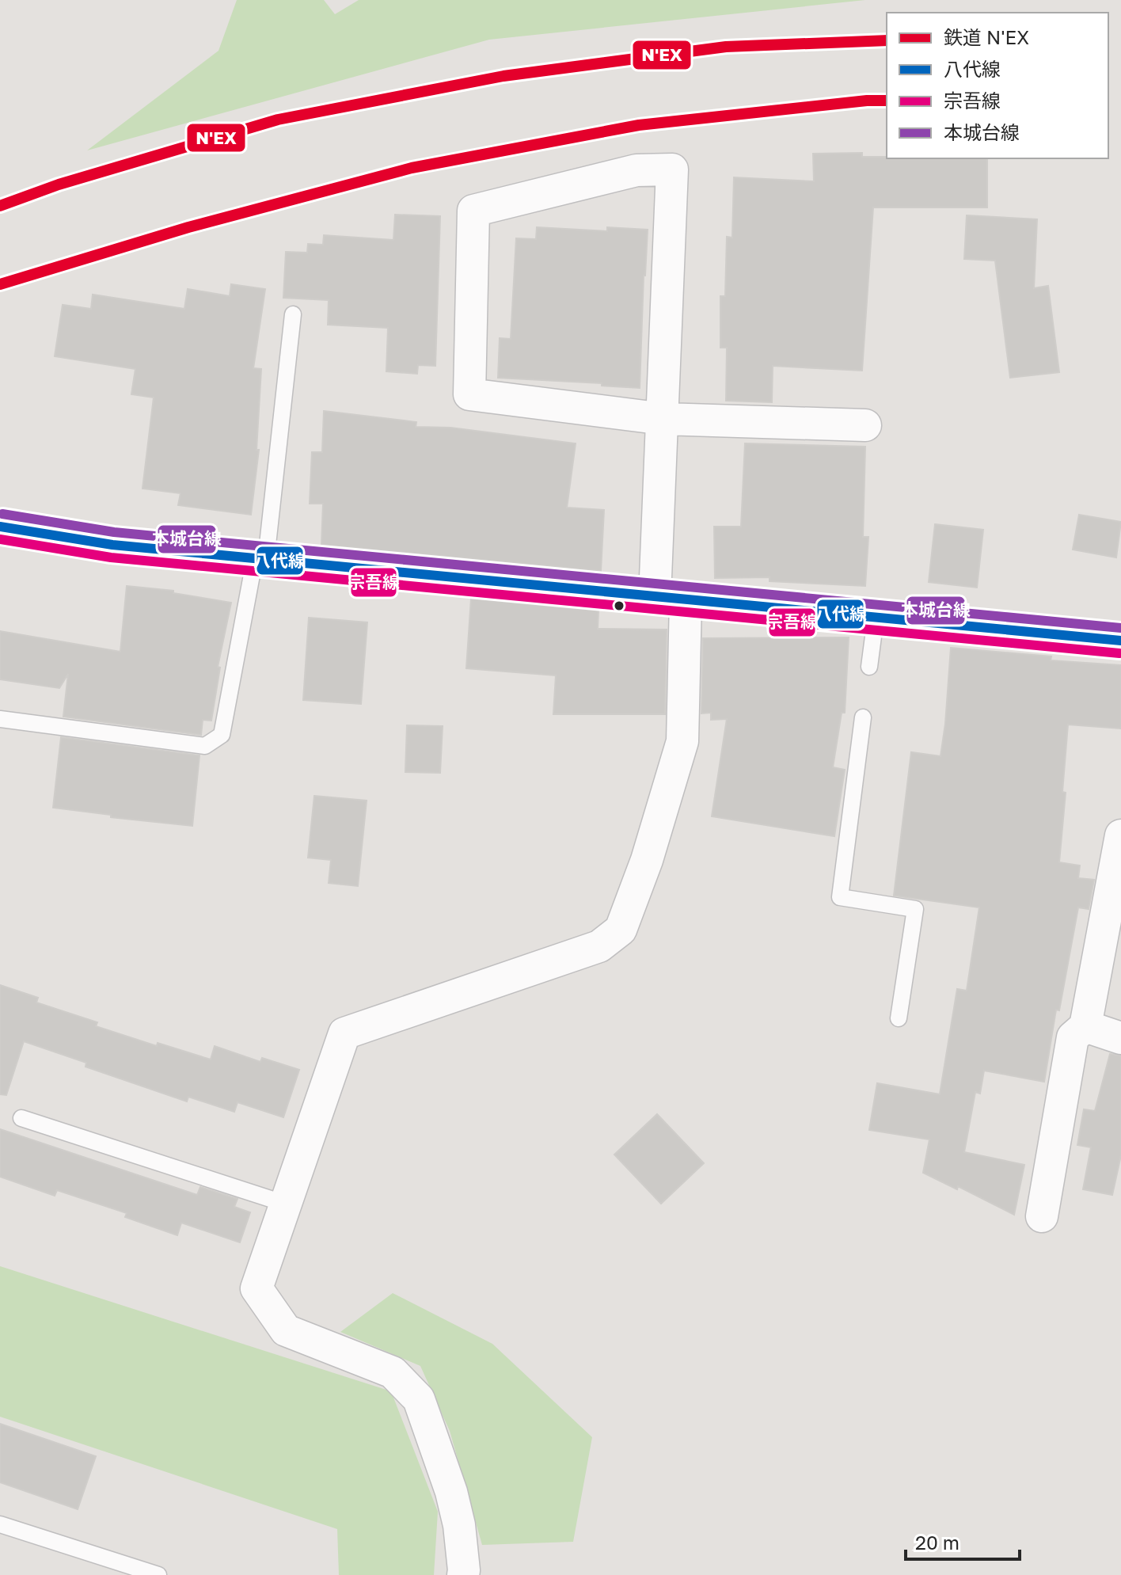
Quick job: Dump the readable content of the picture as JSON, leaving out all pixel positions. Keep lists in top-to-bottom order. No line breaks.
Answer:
{"lines":["rail line N'EX","transit line 本城台線","transit line 八代線","transit line 宗吾線"],"legend":["鉄道 N'EX","八代線","宗吾線","本城台線"],"scale_bar":"20 m"}
